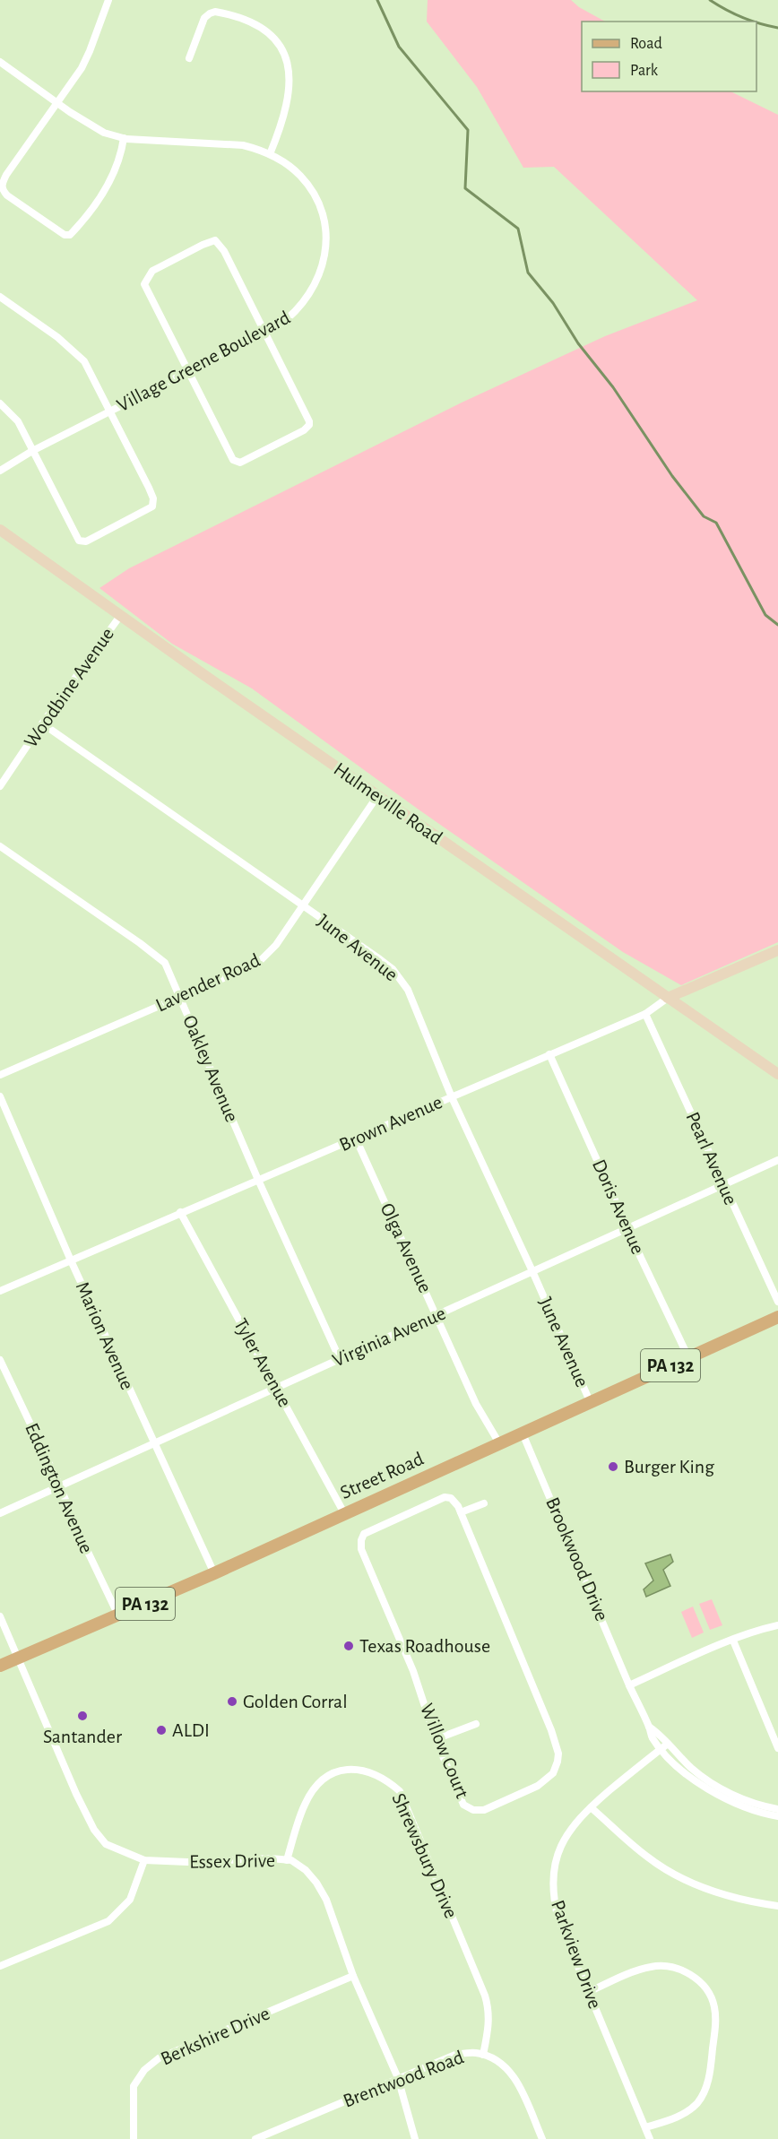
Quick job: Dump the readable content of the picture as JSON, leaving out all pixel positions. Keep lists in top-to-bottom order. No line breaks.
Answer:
{"streets":{"main road":["Hulmeville Road","Brown Avenue","PA 132","Street Road"],"street":["Village Greene Boulevard","Woodbine Avenue","June Avenue","Lavender Road","Oakley Avenue","Pearl Avenue","Doris Avenue","Olga Avenue","Marion Avenue","Virginia Avenue","Tyler Avenue","Eddington Avenue","Brookwood Drive","Willow Court","Shrewsbury Drive","Essex Drive","Parkview Drive","Berkshire Drive","Brentwood Road"]},"crossings":[["Woodbine Avenue","Hulmeville Road"],["Woodbine Avenue","June Avenue"],["Hulmeville Road","Lavender Road"],["Hulmeville Road","Brown Avenue"],["June Avenue","Lavender Road"],["June Avenue","Brown Avenue"],["June Avenue","Virginia Avenue"],["June Avenue","Street Road"],["Lavender Road","Oakley Avenue"],["Oakley Avenue","Brown Avenue"],["Oakley Avenue","Virginia Avenue"],["Brown Avenue","Pearl Avenue"],["Brown Avenue","Doris Avenue"],["Brown Avenue","Olga Avenue"],["Brown Avenue","Marion Avenue"],["Brown Avenue","Tyler Avenue"],["Pearl Avenue","Virginia Avenue"],["Doris Avenue","Virginia Avenue"],["Doris Avenue","Street Road"],["Olga Avenue","Virginia Avenue"],["Olga Avenue","Street Road"],["Marion Avenue","Virginia Avenue"],["Marion Avenue","Street Road"],["Virginia Avenue","Tyler Avenue"],["Virginia Avenue","Eddington Avenue"],["Tyler Avenue","Street Road"],["Street Road","Eddington Avenue"],["Street Road","Brookwood Drive"],["Street Road","Essex Drive"],["Brookwood Drive","Parkview Drive"],["Shrewsbury Drive","Essex Drive"],["Shrewsbury Drive","Brentwood Road"],["Essex Drive","Berkshire Drive"],["Essex Drive","Brentwood Road"]],"places":["Burger King","Texas Roadhouse","Golden Corral","Santander","ALDI"],"legend":["Road","Park"]}
